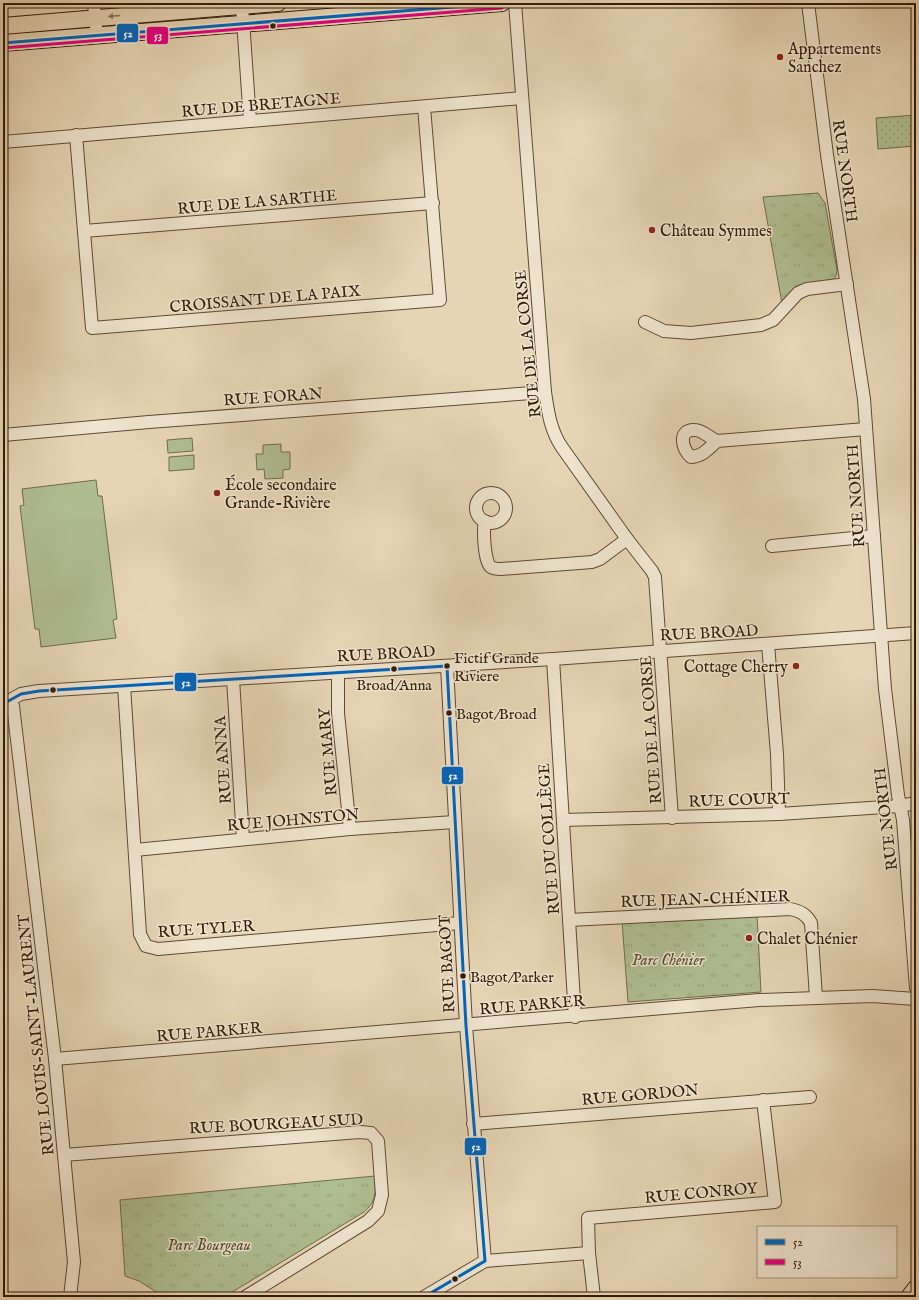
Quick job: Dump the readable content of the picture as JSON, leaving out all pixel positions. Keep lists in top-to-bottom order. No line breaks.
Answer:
{"streets":{"street":["RUE DE BRETAGNE","RUE NORTH","RUE DE LA SARTHE","CROISSANT DE LA PAIX","RUE DE LA CORSE","RUE FORAN","RUE BROAD","RUE MARY","RUE ANNA","RUE COURT","RUE JOHNSTON","RUE DU COLLÈGE","RUE JEAN-CHÉNIER","RUE TYLER","RUE BAGOT","RUE PARKER","RUE LOUIS-SAINT-LAURENT","RUE GORDON","RUE BOURGEAU SUD","RUE CONROY"]},"crossings":[["RUE DE BRETAGNE","CROISSANT DE LA PAIX"],["RUE DE BRETAGNE","RUE DE LA CORSE"],["RUE NORTH","RUE BROAD"],["RUE NORTH","RUE COURT"],["RUE DE LA SARTHE","CROISSANT DE LA PAIX"],["RUE DE LA CORSE","RUE FORAN"],["RUE DE LA CORSE","RUE BROAD"],["RUE DE LA CORSE","RUE COURT"],["RUE BROAD","RUE MARY"],["RUE BROAD","RUE ANNA"],["RUE BROAD","RUE DU COLLÈGE"],["RUE BROAD","RUE TYLER"],["RUE BROAD","RUE BAGOT"],["RUE BROAD","RUE LOUIS-SAINT-LAURENT"],["RUE MARY","RUE JOHNSTON"],["RUE ANNA","RUE JOHNSTON"],["RUE COURT","RUE DU COLLÈGE"],["RUE JOHNSTON","RUE TYLER"],["RUE JOHNSTON","RUE BAGOT"],["RUE DU COLLÈGE","RUE JEAN-CHÉNIER"],["RUE DU COLLÈGE","RUE PARKER"],["RUE JEAN-CHÉNIER","RUE PARKER"],["RUE TYLER","RUE BAGOT"],["RUE BAGOT","RUE PARKER"],["RUE BAGOT","RUE GORDON"],["RUE PARKER","RUE LOUIS-SAINT-LAURENT"],["RUE LOUIS-SAINT-LAURENT","RUE BOURGEAU SUD"],["RUE GORDON","RUE CONROY"]],"parks":["Parc Chénier","Parc Bourgeau"],"places":["Appartements Sanchez","Château Symmes","École secondaire Grande-Rivière","Fictif Grande Riviere","Cottage Cherry","Broad/Anna","Bagot/Broad","Chalet Chénier","Bagot/Parker"],"lines":["transit line 52","transit line 53"],"legend":["52","53"]}
